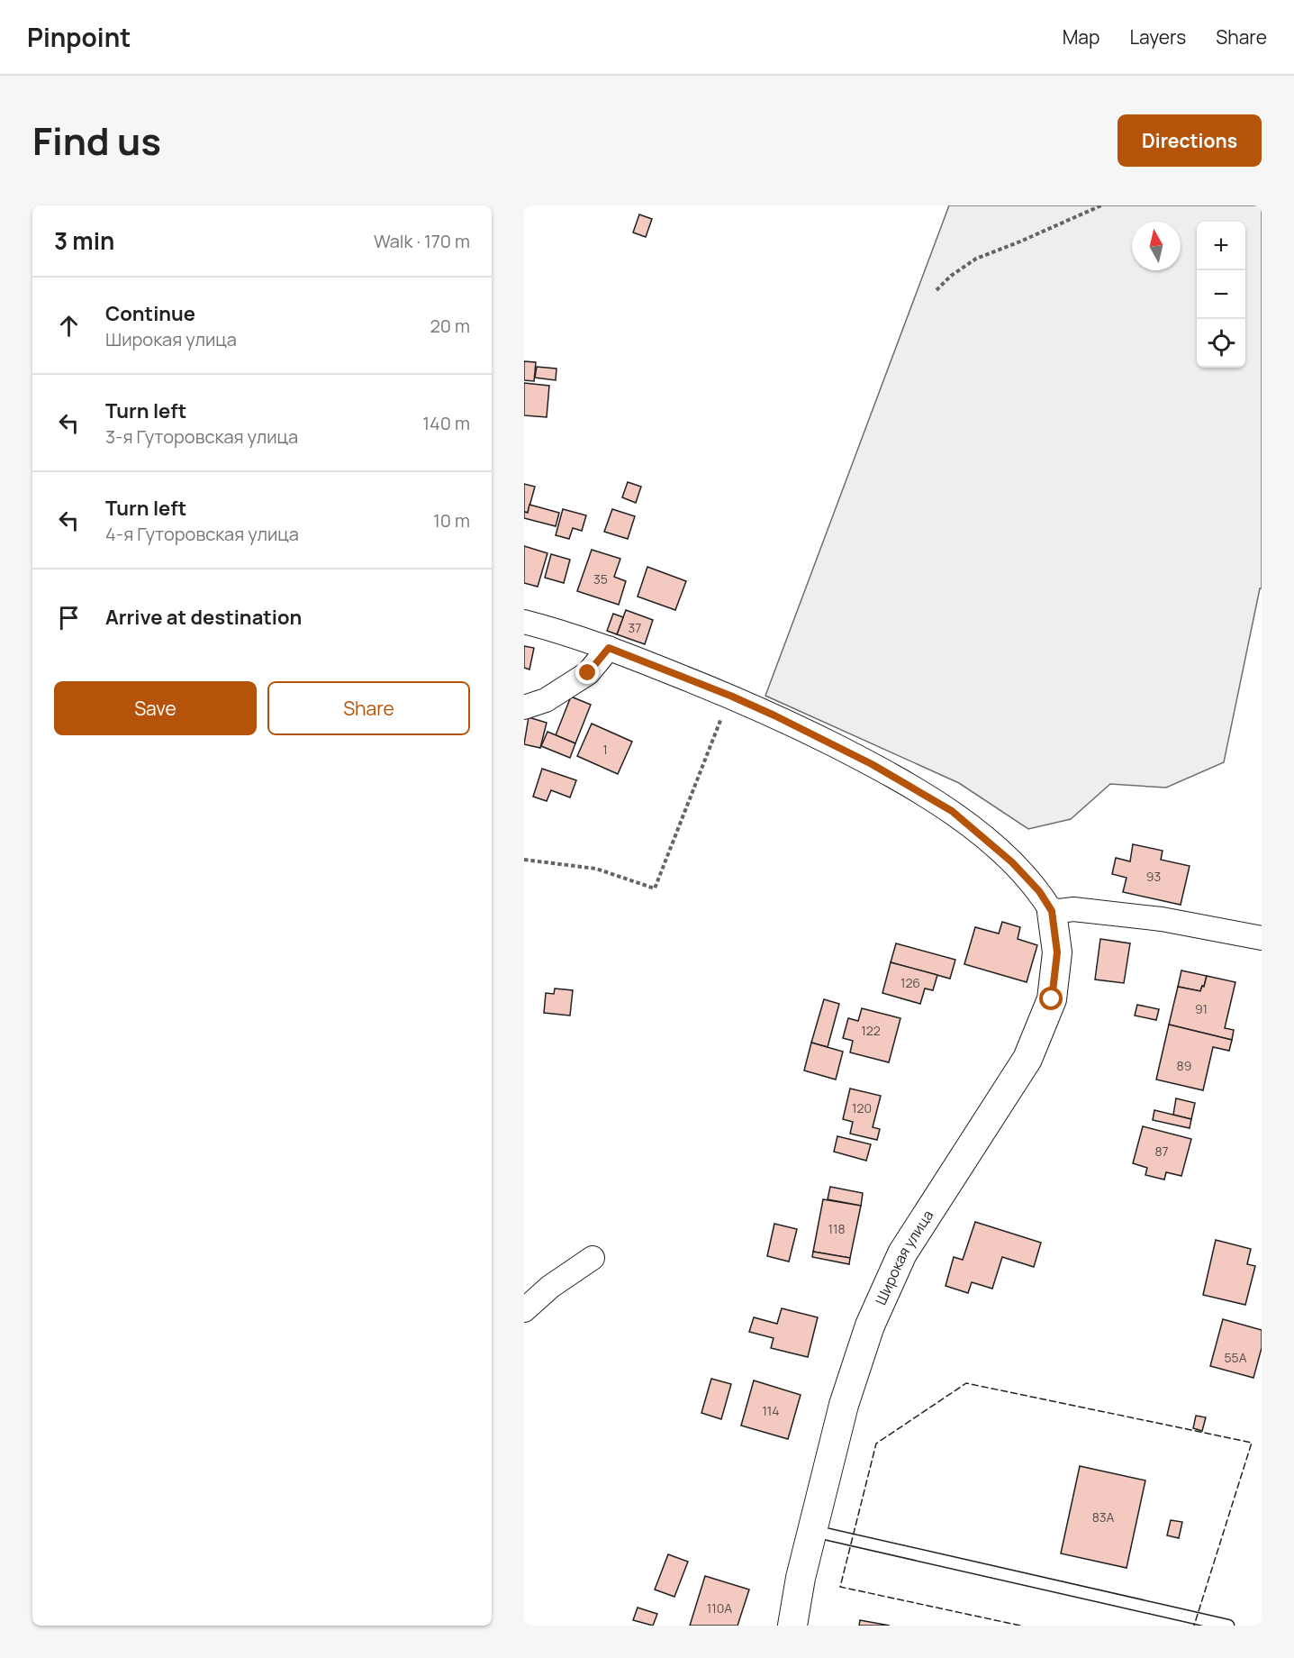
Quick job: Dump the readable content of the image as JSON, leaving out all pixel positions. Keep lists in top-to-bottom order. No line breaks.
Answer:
{"streets":{"street":["Широкая улица"]},"house_numbers":["35","37","1","93","126","91","122","89","120","87","118","55А","114","83А","110А"],"north":"top","page":{"header":"Pinpoint","nav":["Map","Layers","Share"],"title":"Find us","buttons":["Directions",["Save","Share"]],"heading":["3 min","Walk · 170 m"],"map_buttons":["+","−"],"list":[["Continue","Широкая улица","20 m"],["Turn left","3-я Гуторовская улица","140 m"],["Turn left","4-я Гуторовская улица","10 m"],"Arrive at destination"]}}
